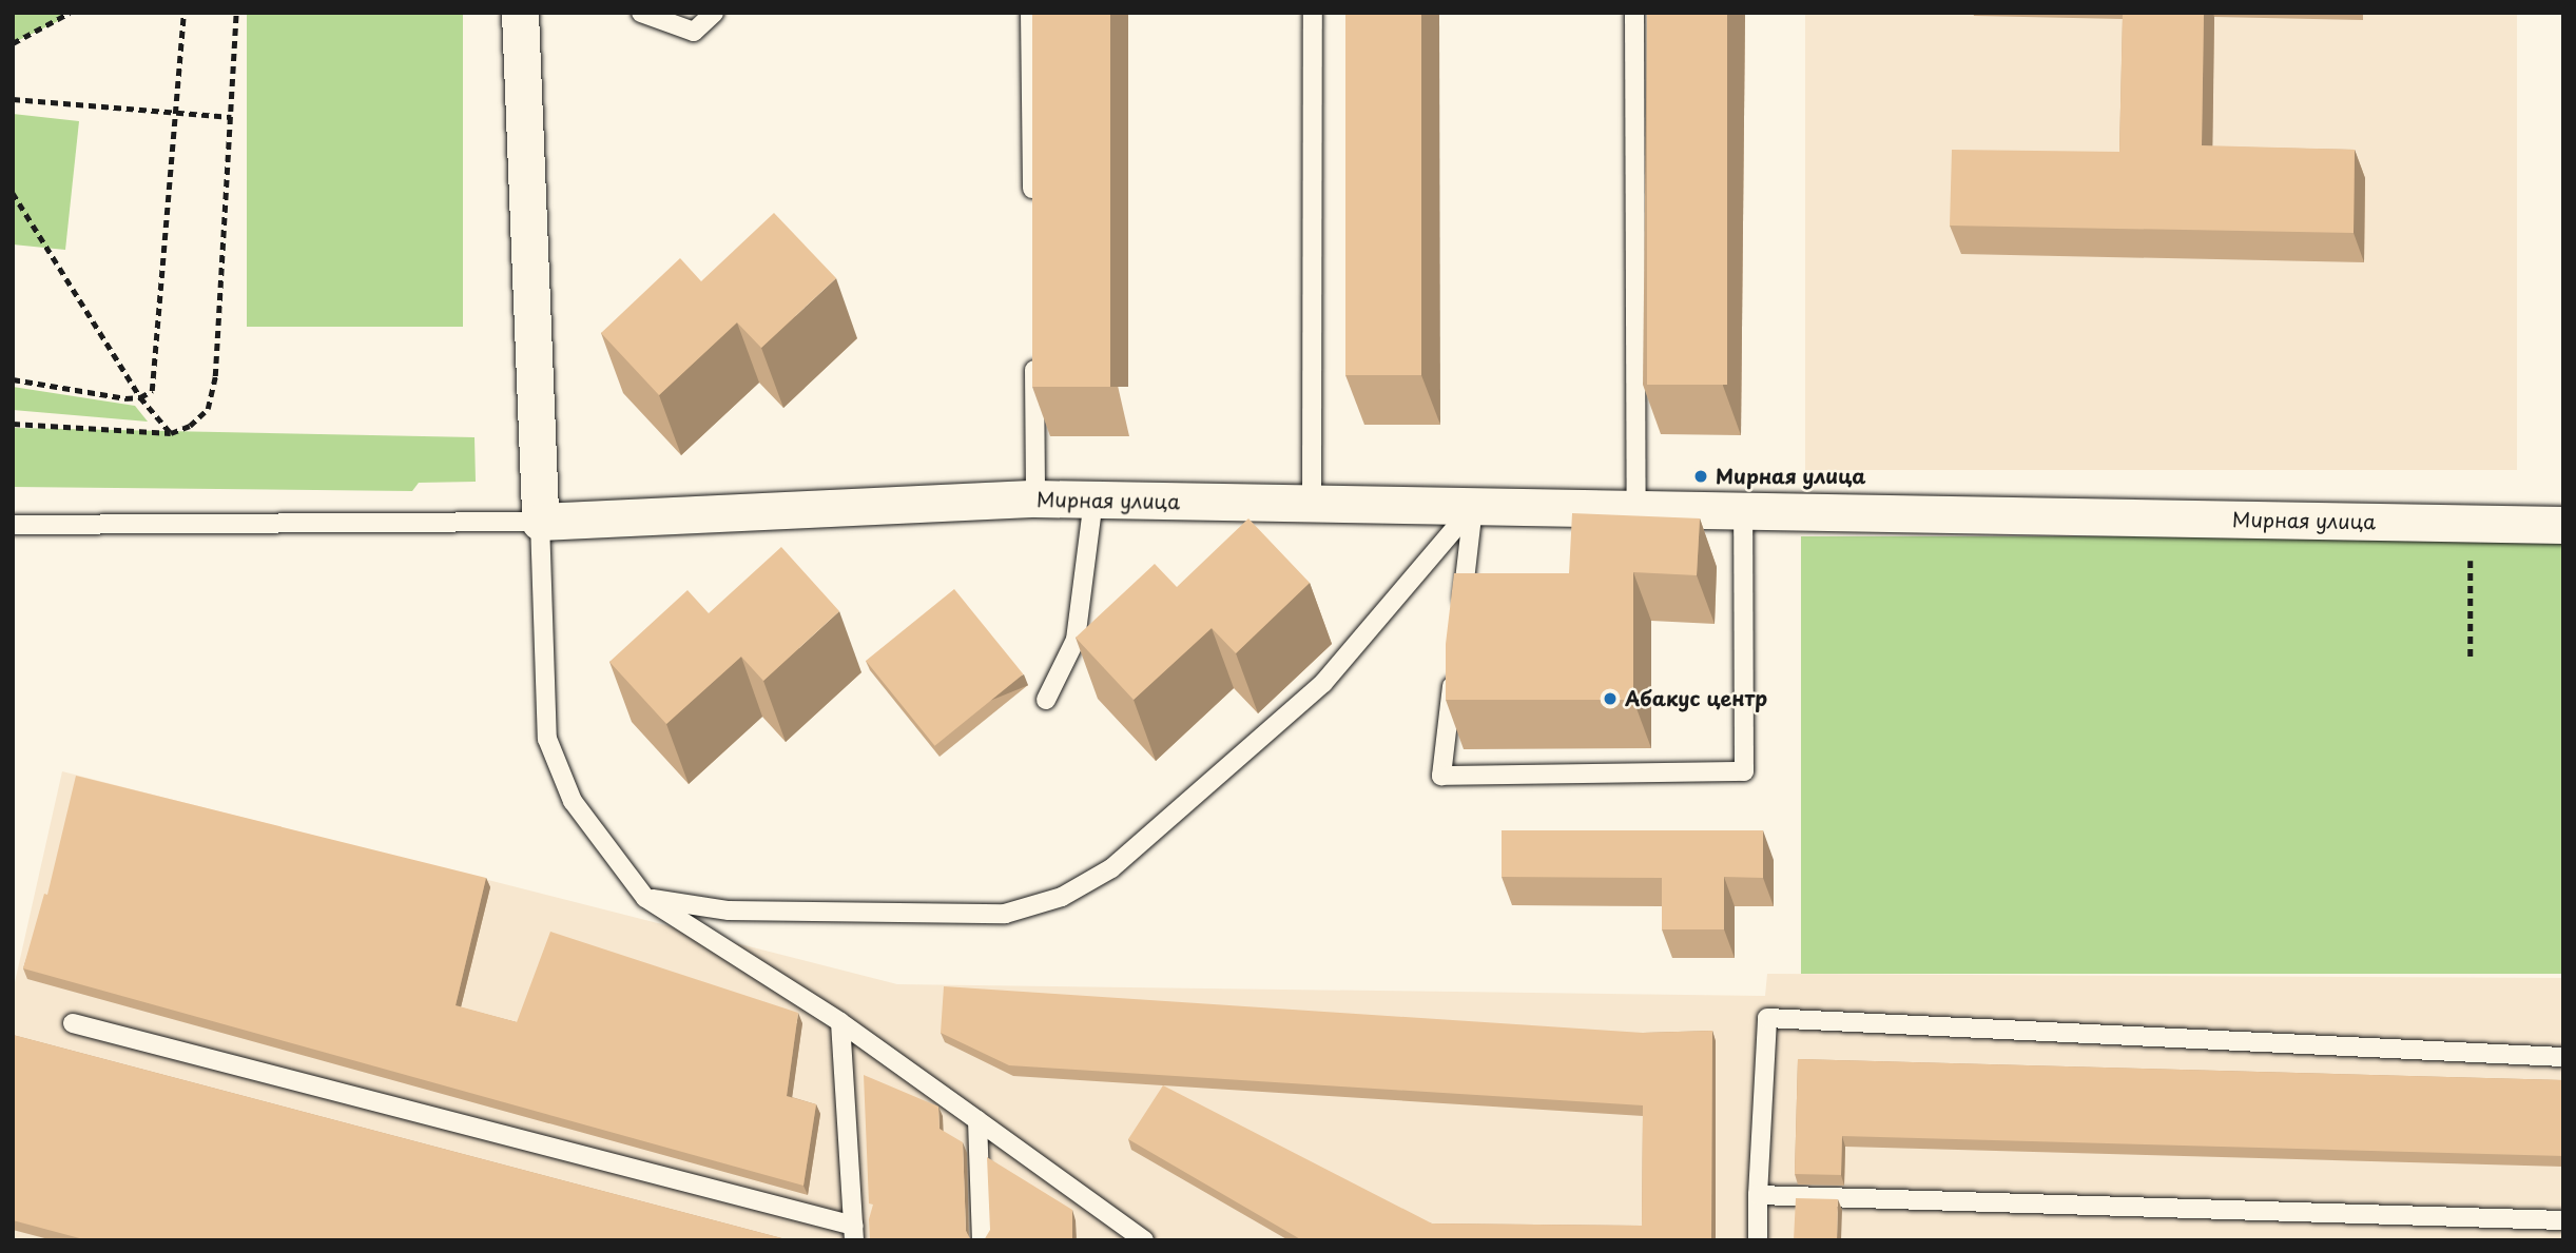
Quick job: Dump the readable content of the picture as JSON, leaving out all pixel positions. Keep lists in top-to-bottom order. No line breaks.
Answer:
{"streets":{"street":["Мирная улица"]},"places":["Мирная улица","Абакус центр"]}
